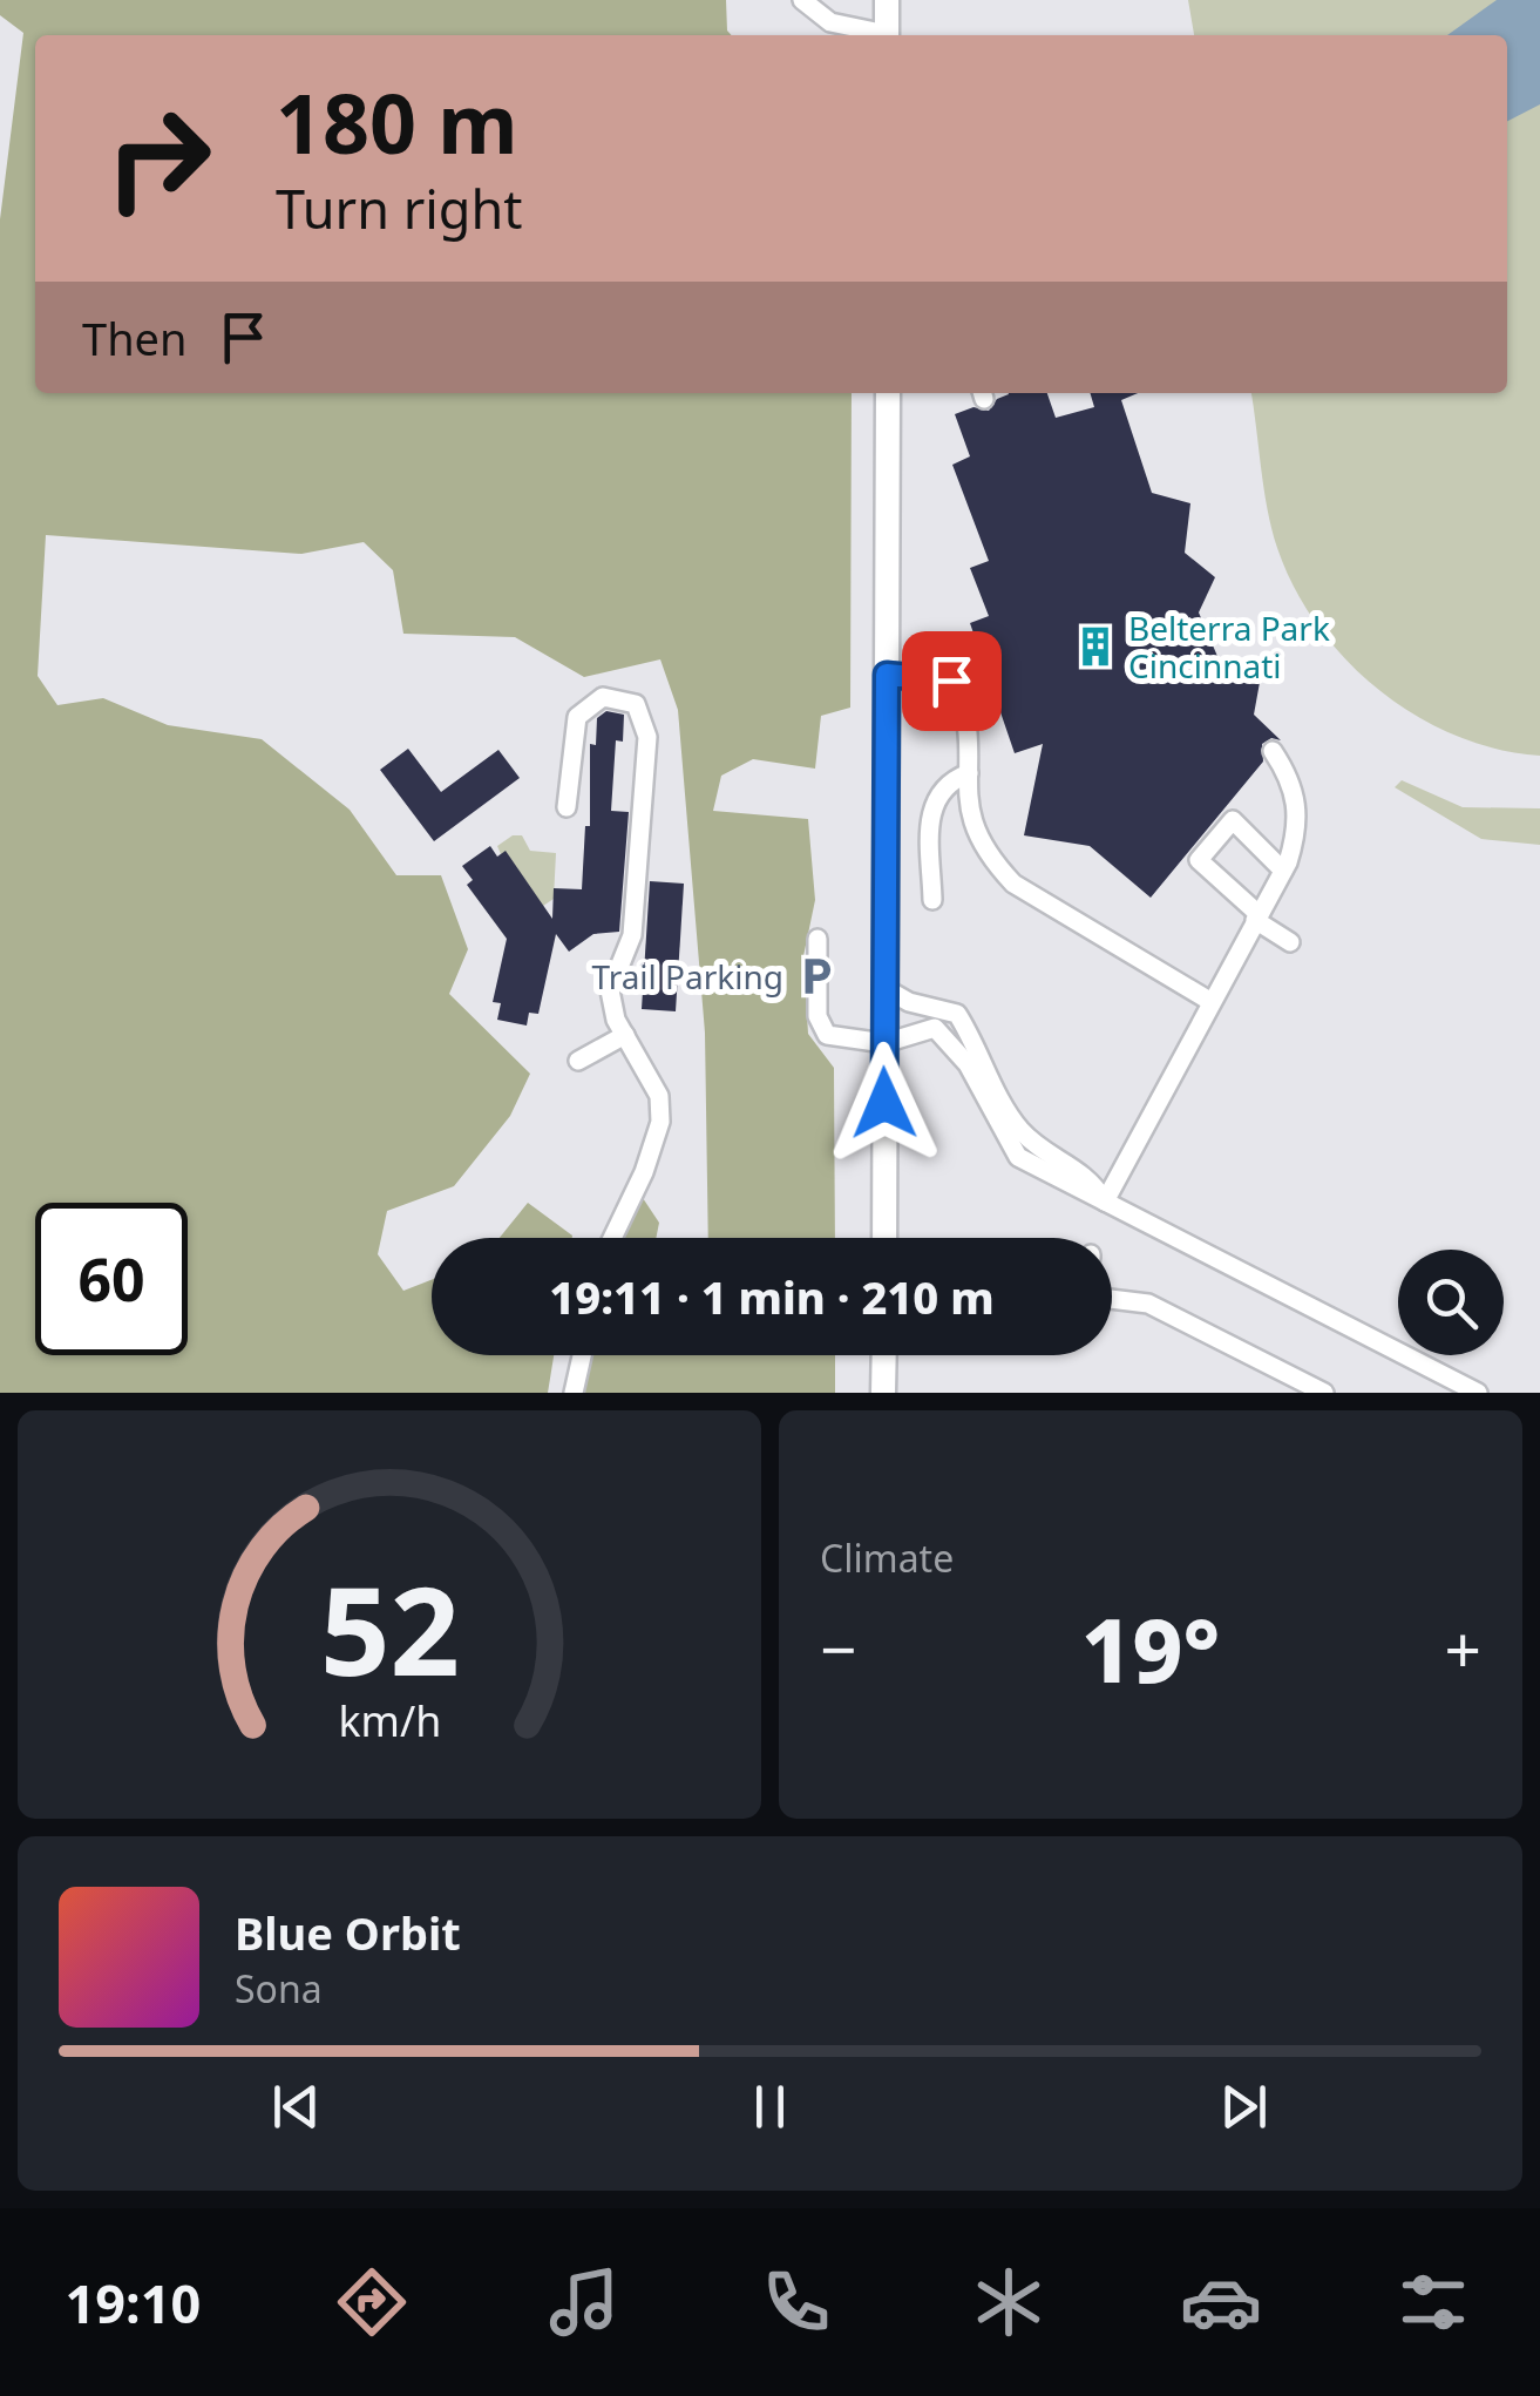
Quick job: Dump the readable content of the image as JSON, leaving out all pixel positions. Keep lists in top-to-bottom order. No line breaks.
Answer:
{"places":{"building":["Belterra Park Cincinnati"],"parking":["Trail Parking"]},"page":{"turn":["180 m","Turn right"],"then":"Then","limit":"60","trip":"19:11 · 1 min · 210 m","tile":"Climate","heat":["−","19°","+"],"song":["Blue Orbit","Sona"],"tabs":"19:10","gauge":["52","km/h"]}}
